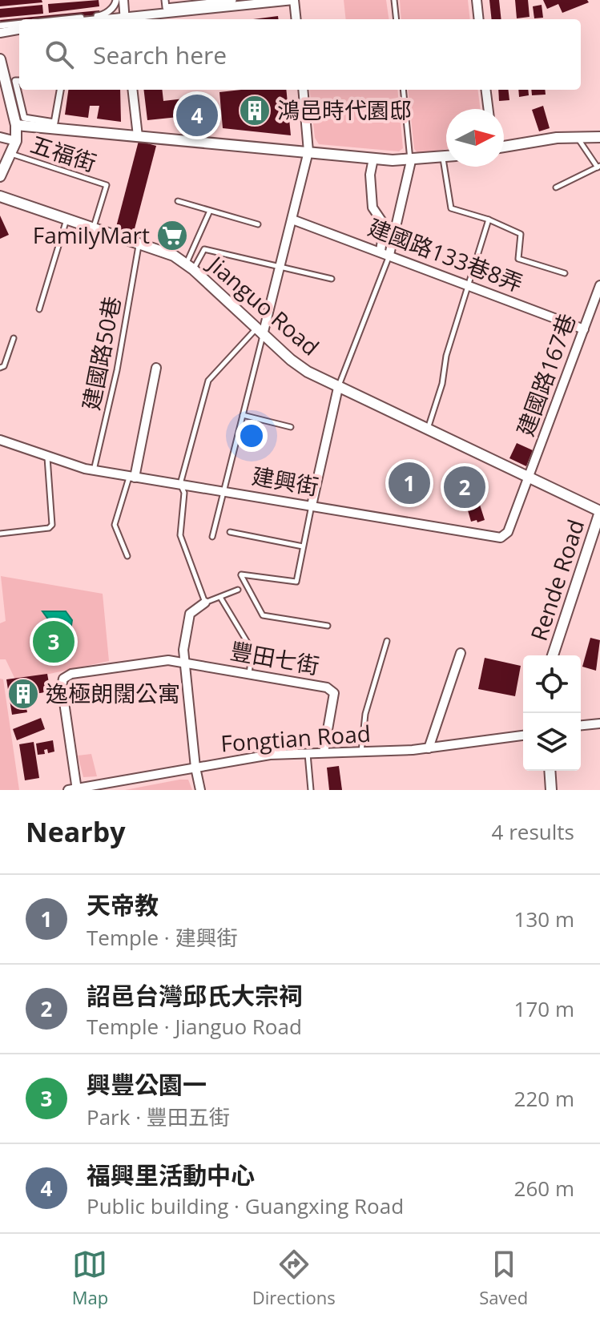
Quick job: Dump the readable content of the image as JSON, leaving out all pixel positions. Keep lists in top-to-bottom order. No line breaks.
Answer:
{"streets":{"street":["建國路133巷8弄","Jianguo Road","建國路167巷","建興街","Rende Road","豐田七街","Fongtian Road"],"lane":["五福街","建國路50巷"]},"crossings":[["五福街","Jianguo Road"],["建國路133巷8弄","建國路167巷"],["Jianguo Road","建國路50巷"],["Jianguo Road","建國路167巷"],["Jianguo Road","建興街"],["Jianguo Road","Rende Road"],["建國路50巷","建興街"],["建國路167巷","建興街"],["豐田七街","Fongtian Road"]],"places":{"building":["鴻邑時代園邸","逸極朗闊公寓"],"supermarket":["FamilyMart"]},"north":"right","page":{"search":"Search here","pins":["4","1","2","3"],"heading":["Nearby","4 results"],"list":[{"mark":"1","name":"天帝教","note":"Temple · 建興街","value":"130 m"},{"mark":"2","name":"詔邑台灣邱氏大宗祠","note":"Temple · Jianguo Road","value":"170 m"},{"mark":"3","name":"興豐公園一","note":"Park · 豐田五街","value":"220 m"},{"mark":"4","name":"福興里活動中心","note":"Public building · Guangxing Road","value":"260 m"}],"nav":["Map","Directions","Saved"]}}
